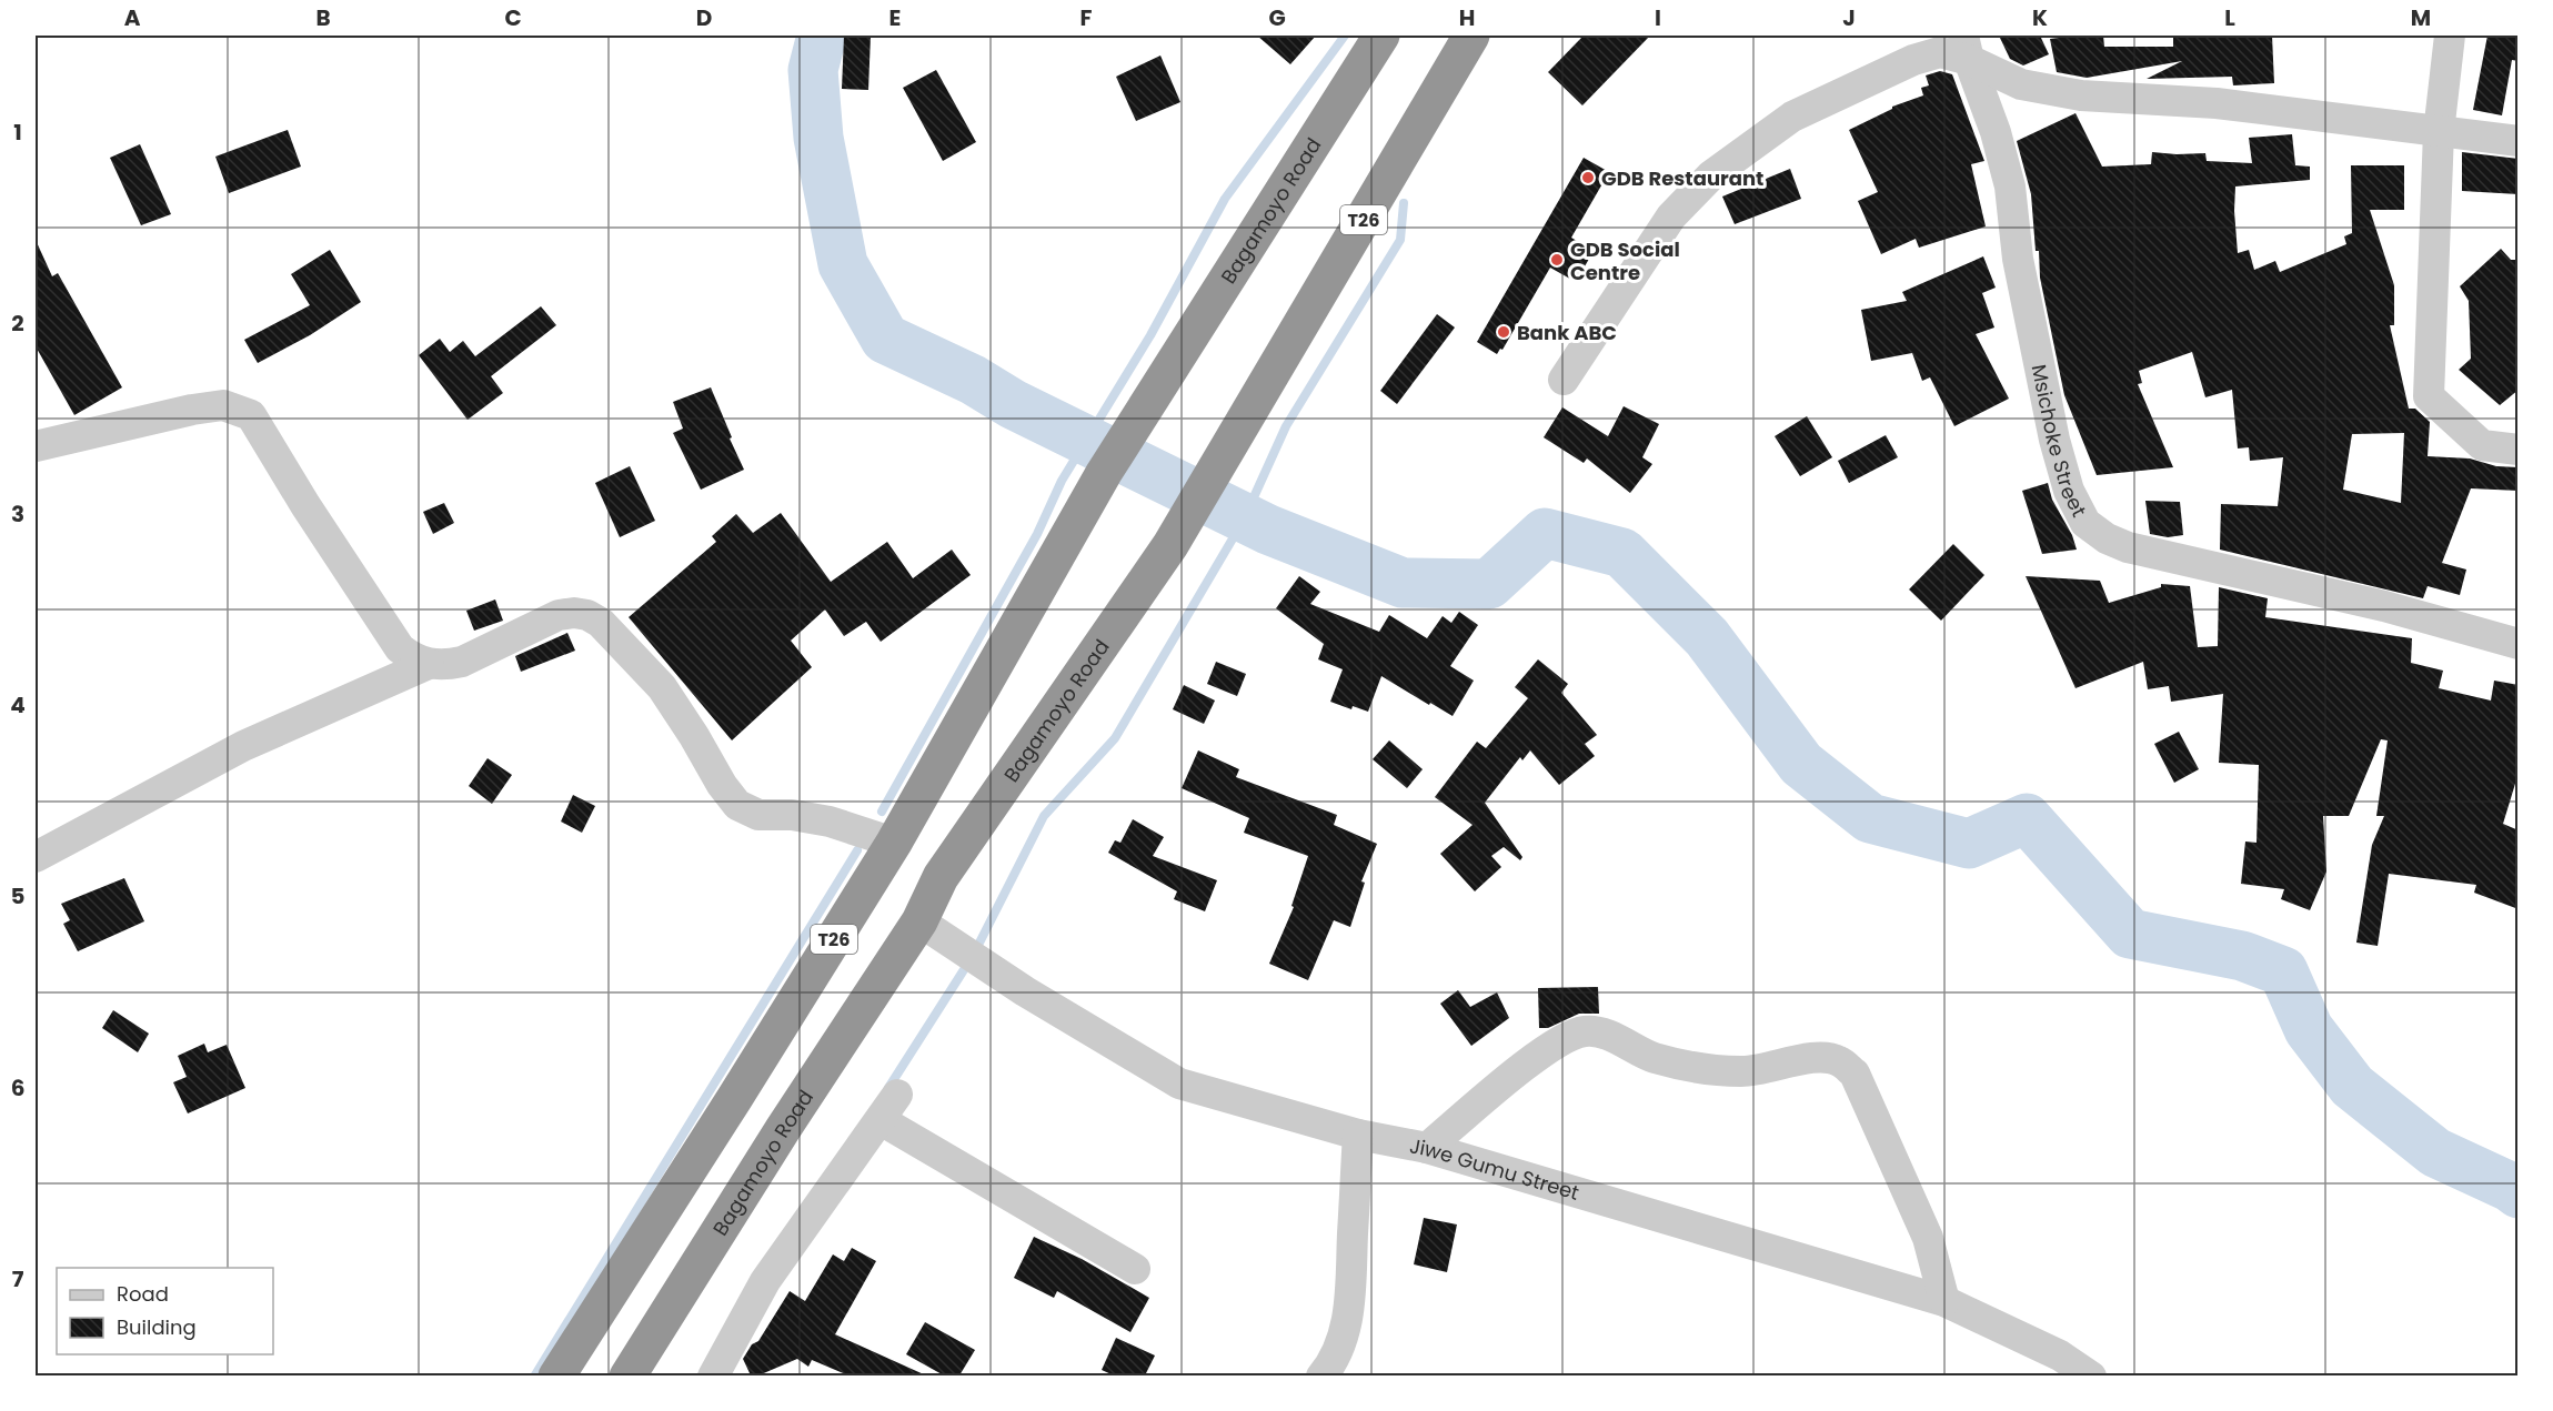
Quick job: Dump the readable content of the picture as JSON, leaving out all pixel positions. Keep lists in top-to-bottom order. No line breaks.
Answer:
{"streets":{"highway":["Bagamoyo Road","T26"],"street":["Msichoke Street","Jiwe Gumu Street"]},"crossings":[["Bagamoyo Road","Jiwe Gumu Street"]],"places":["GDB Restaurant","GDB Social Centre","Bank ABC"],"legend":["Road","Building"],"grid":{"columns":["A","B","C","D","E","F","G","H","I","J","K","L","M"],"rows":["1","2","3","4","5","6","7"]}}
